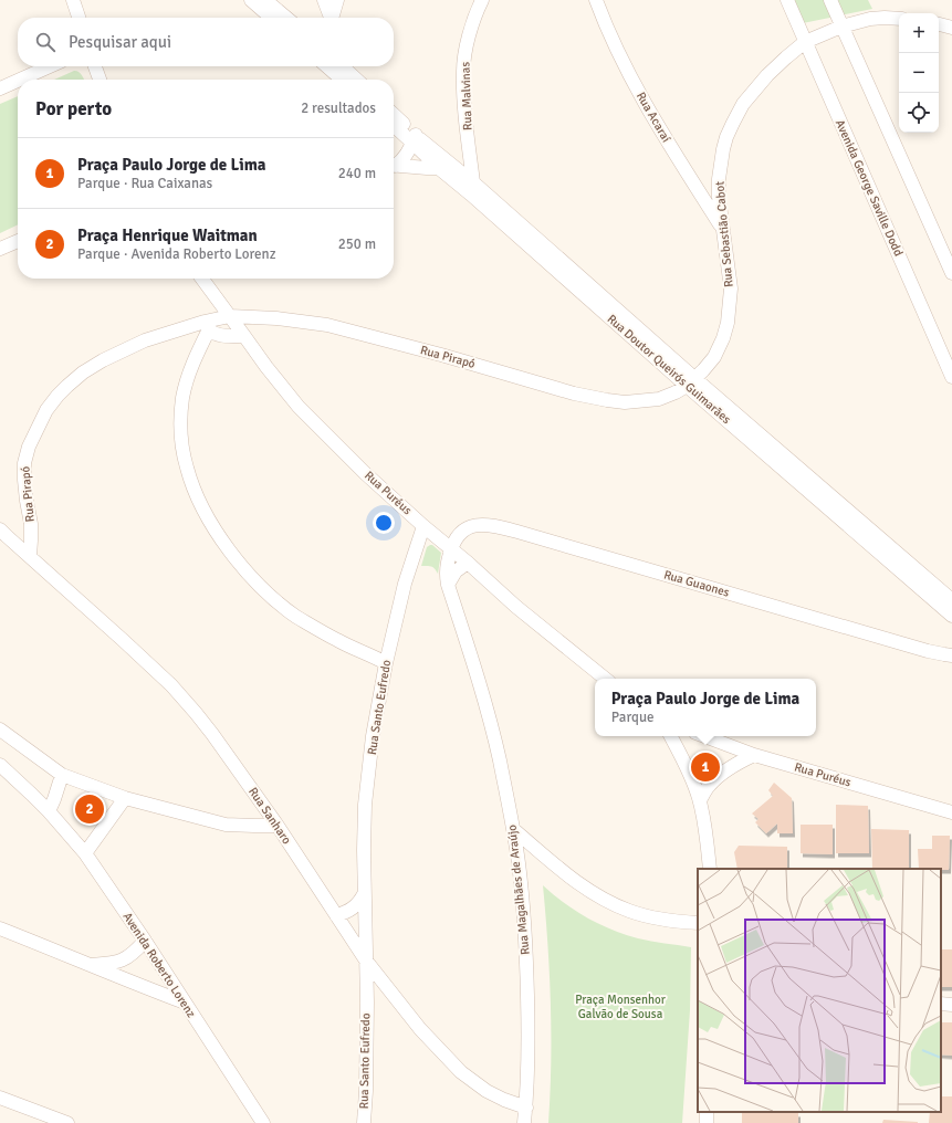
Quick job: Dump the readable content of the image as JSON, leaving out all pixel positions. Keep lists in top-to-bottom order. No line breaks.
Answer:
{"streets":{"street":["Rua Malvinas","Rua Acaraí","Avenida George Saville Dodd","Rua Sebastião Cabot","Rua Pirapó","Rua Doutor Queirós Guimarães","Rua Puréus","Rua Guaones","Rua Santo Eufredo","Rua Sanharo","Rua Magalhães de Araújo","Avenida Roberto Lorenz"]},"crossings":[["Rua Malvinas","Rua Doutor Queirós Guimarães"],["Rua Acaraí","Rua Sebastião Cabot"],["Avenida George Saville Dodd","Rua Sebastião Cabot"],["Rua Sebastião Cabot","Rua Pirapó"],["Rua Sebastião Cabot","Rua Doutor Queirós Guimarães"],["Rua Pirapó","Rua Doutor Queirós Guimarães"],["Rua Pirapó","Rua Puréus"],["Rua Pirapó","Rua Sanharo"],["Rua Puréus","Rua Guaones"],["Rua Puréus","Rua Santo Eufredo"],["Rua Puréus","Rua Magalhães de Araújo"],["Rua Guaones","Rua Magalhães de Araújo"],["Rua Santo Eufredo","Rua Sanharo"],["Rua Sanharo","Rua Magalhães de Araújo"]],"parks":["Praça Monsenhor Galvão de Sousa"],"page":{"map_buttons":["+","−"],"search":"Pesquisar aqui","heading":["Por perto","2 resultados"],"list":[{"mark":"1","name":"Praça Paulo Jorge de Lima","note":"Parque · Rua Caixanas","value":"240 m"},{"mark":"2","name":"Praça Henrique Waitman","note":"Parque · Avenida Roberto Lorenz","value":"250 m"}],"popup":["Praça Paulo Jorge de Lima","Parque"],"pins":["1","2"]}}
